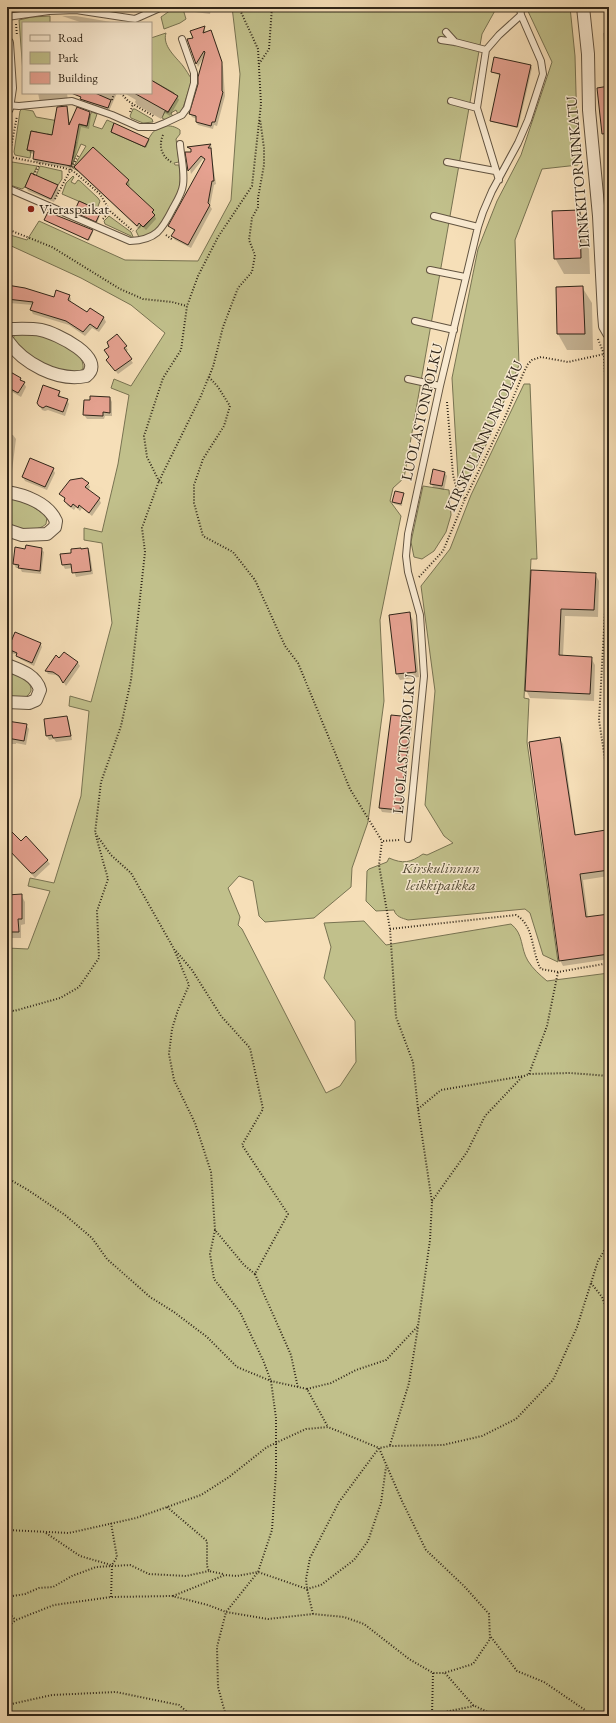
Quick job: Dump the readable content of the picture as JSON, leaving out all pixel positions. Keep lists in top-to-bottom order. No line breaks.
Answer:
{"streets":{"street":["LINKKITORNINKATU"],"lane":["LUOLASTONPOLKU"],"path":["KIRSKULINNUNPOLKU"]},"crossings":[["LUOLASTONPOLKU","KIRSKULINNUNPOLKU"]],"parks":["Kirskulinnun leikkipaikka"],"places":["Vieraspaikat"],"legend":["Road","Park","Building"]}
